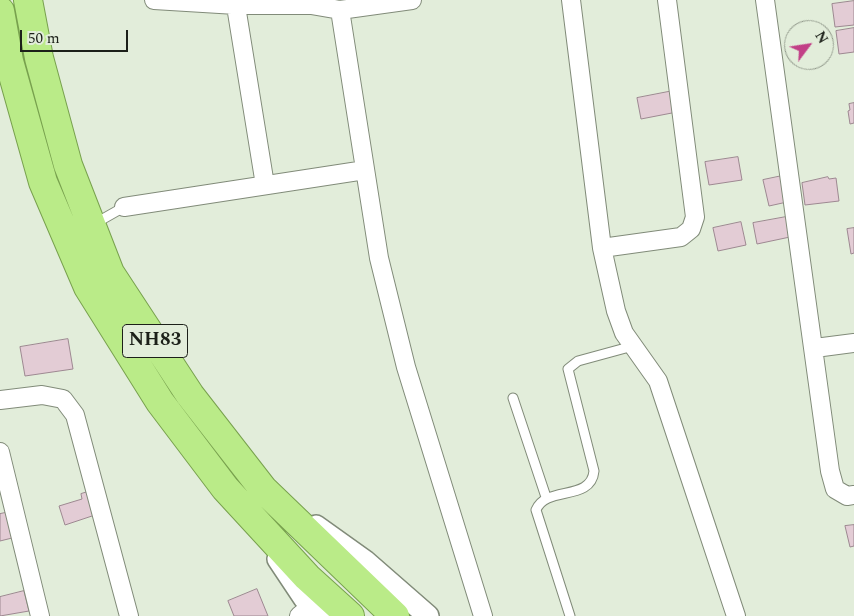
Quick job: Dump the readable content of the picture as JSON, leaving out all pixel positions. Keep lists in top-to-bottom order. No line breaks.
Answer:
{"streets":{"highway":["NH83"]},"scale_bar":"50 m","north":"top right"}
